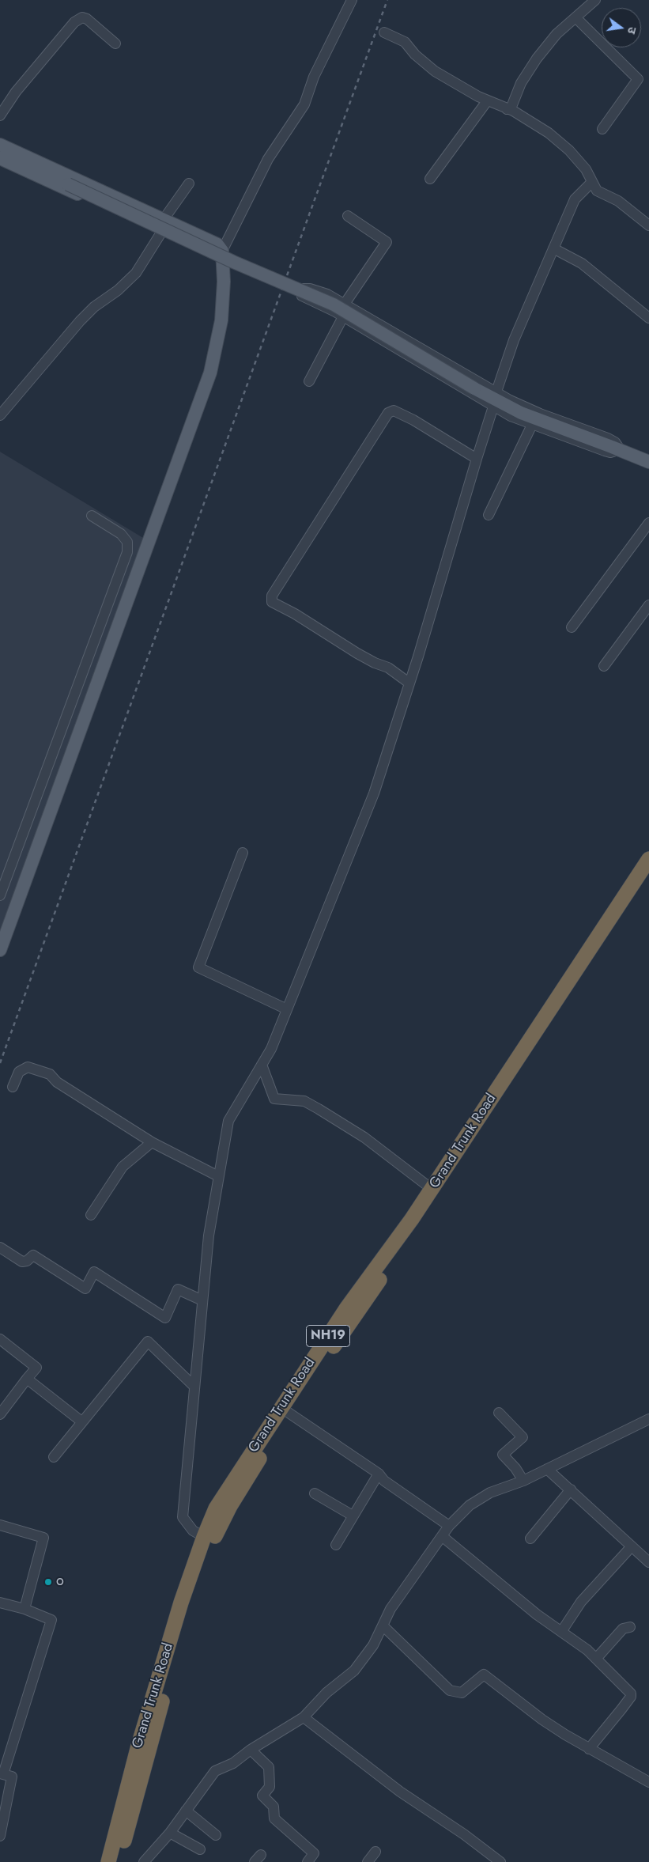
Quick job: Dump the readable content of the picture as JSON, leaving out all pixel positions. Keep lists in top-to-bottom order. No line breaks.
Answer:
{"streets":{"highway":["Grand Trunk Road","NH19"]},"places":["o"],"north":"right"}
